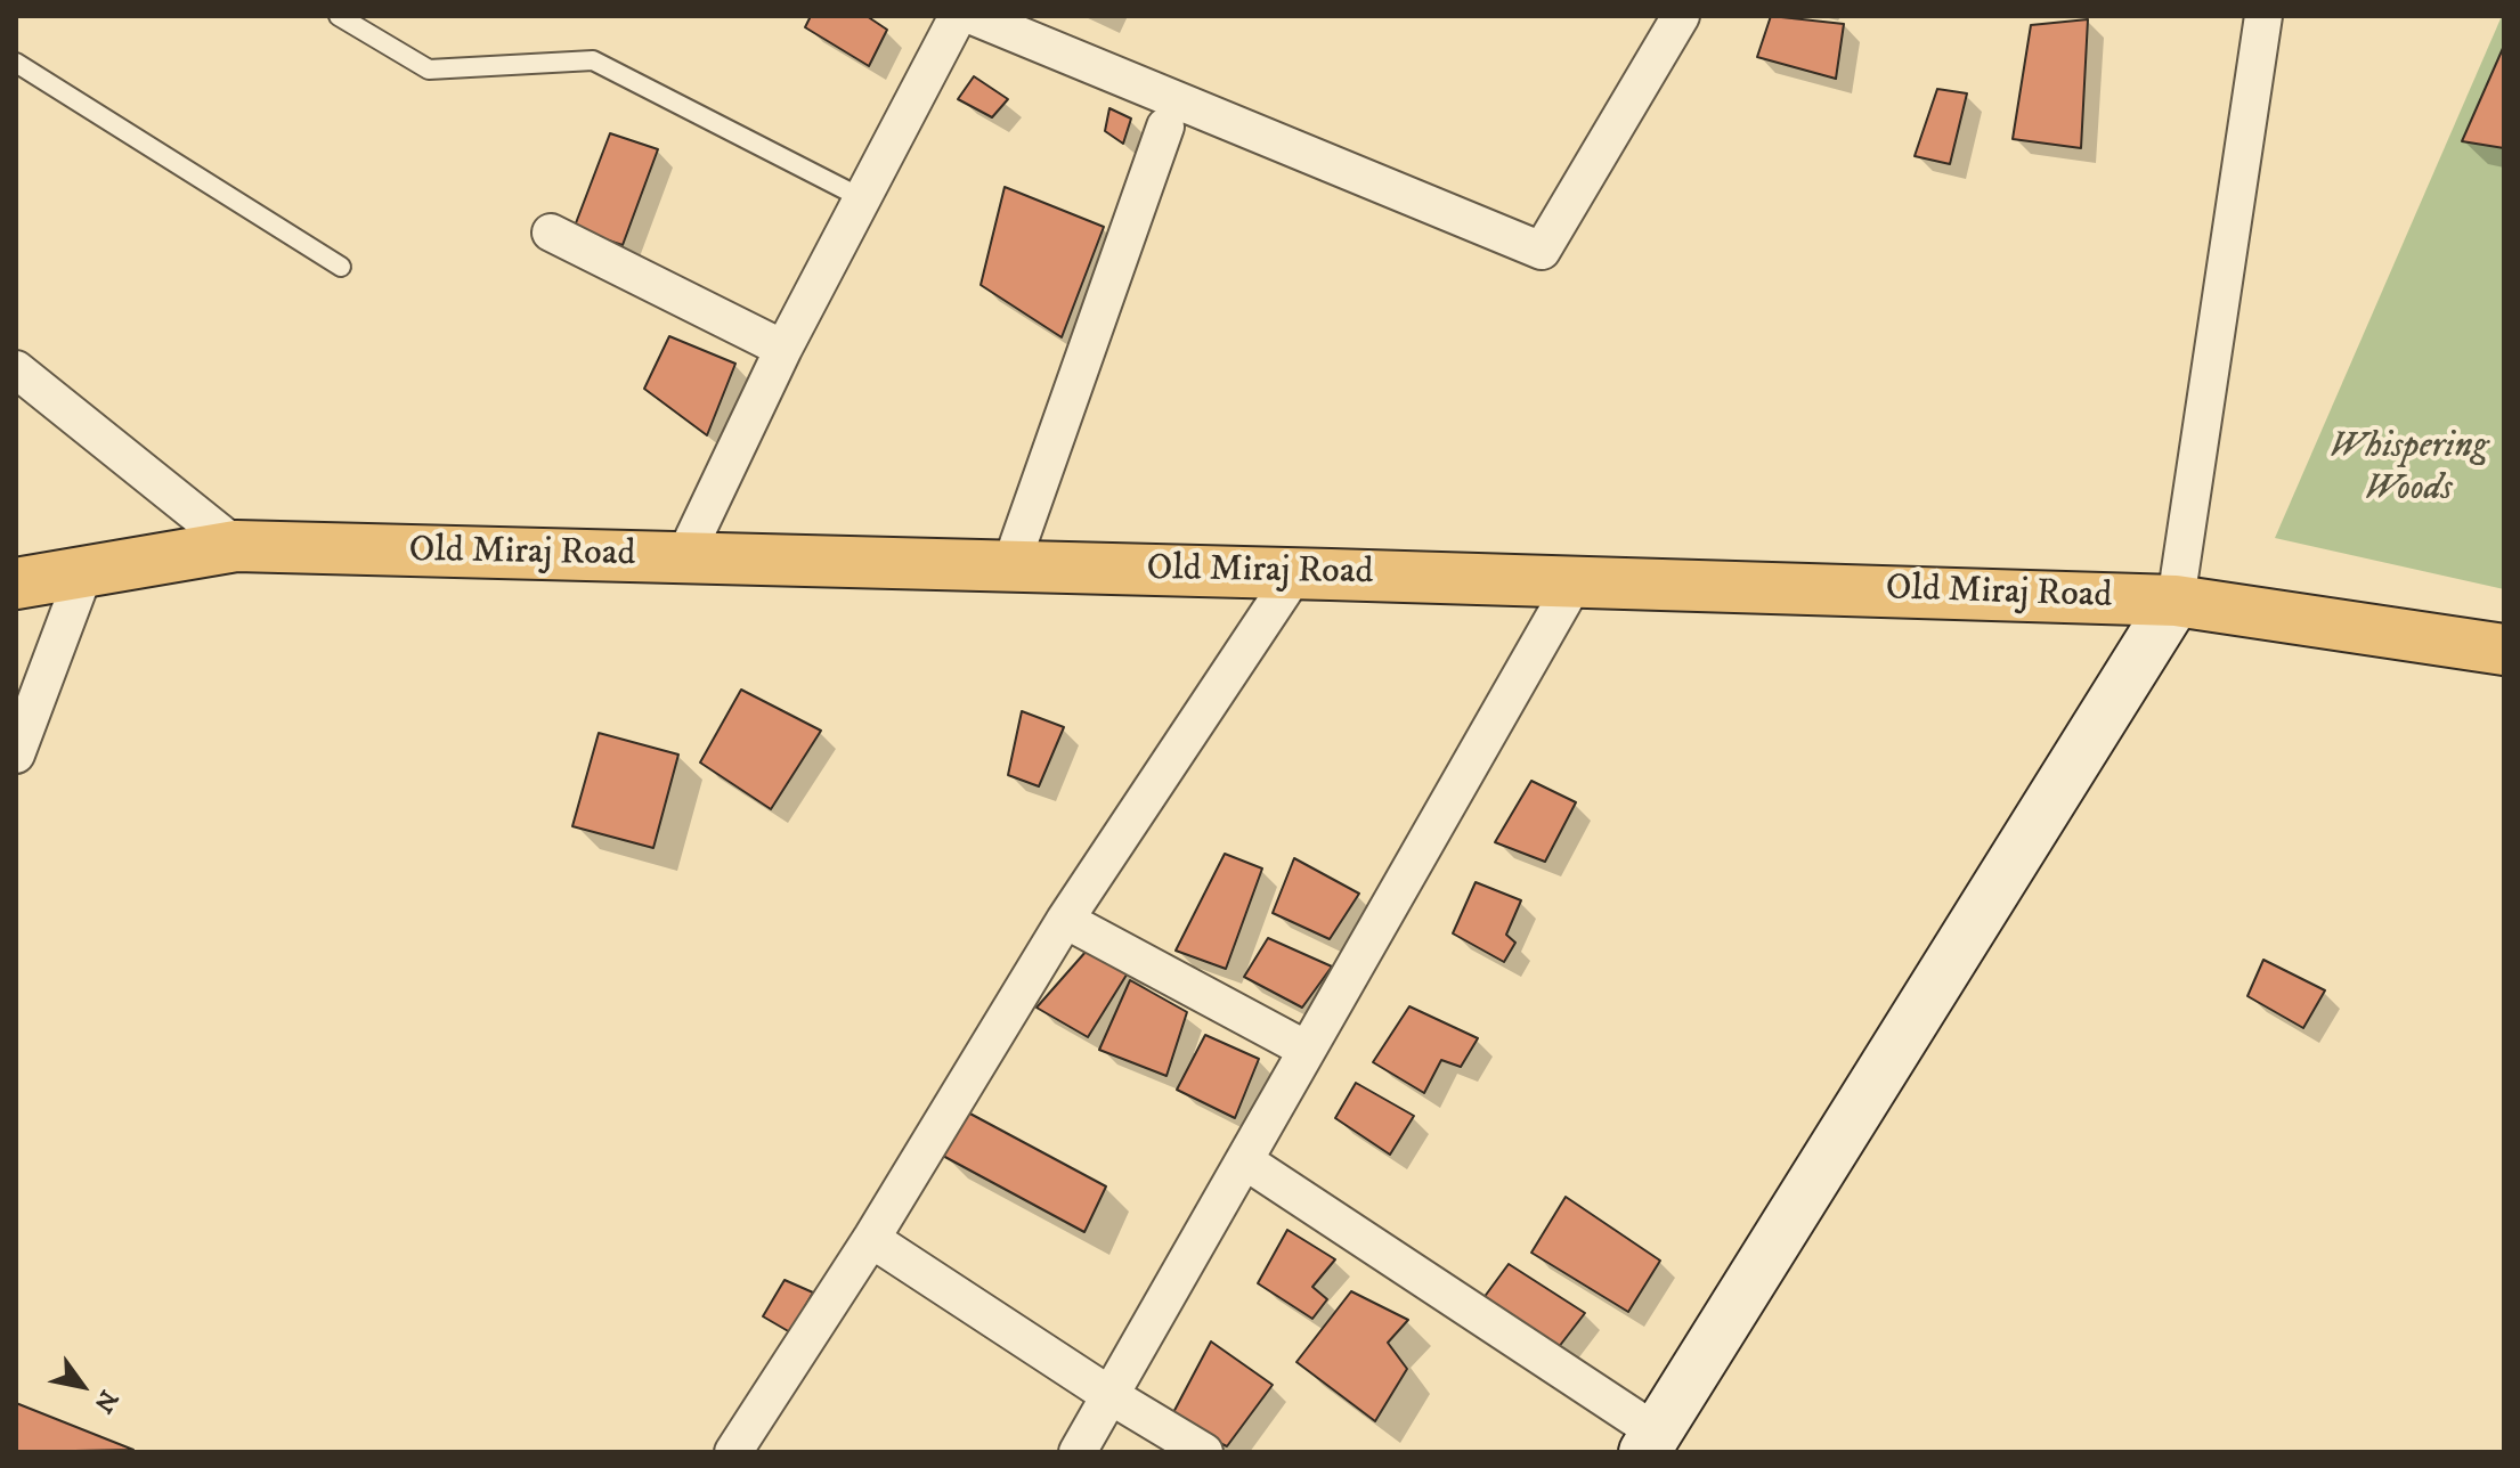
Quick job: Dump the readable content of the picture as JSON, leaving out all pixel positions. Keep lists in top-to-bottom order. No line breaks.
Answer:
{"streets":{"main road":["Old Miraj Road"]},"parks":["Whispering Woods"],"north":"bottom right"}
